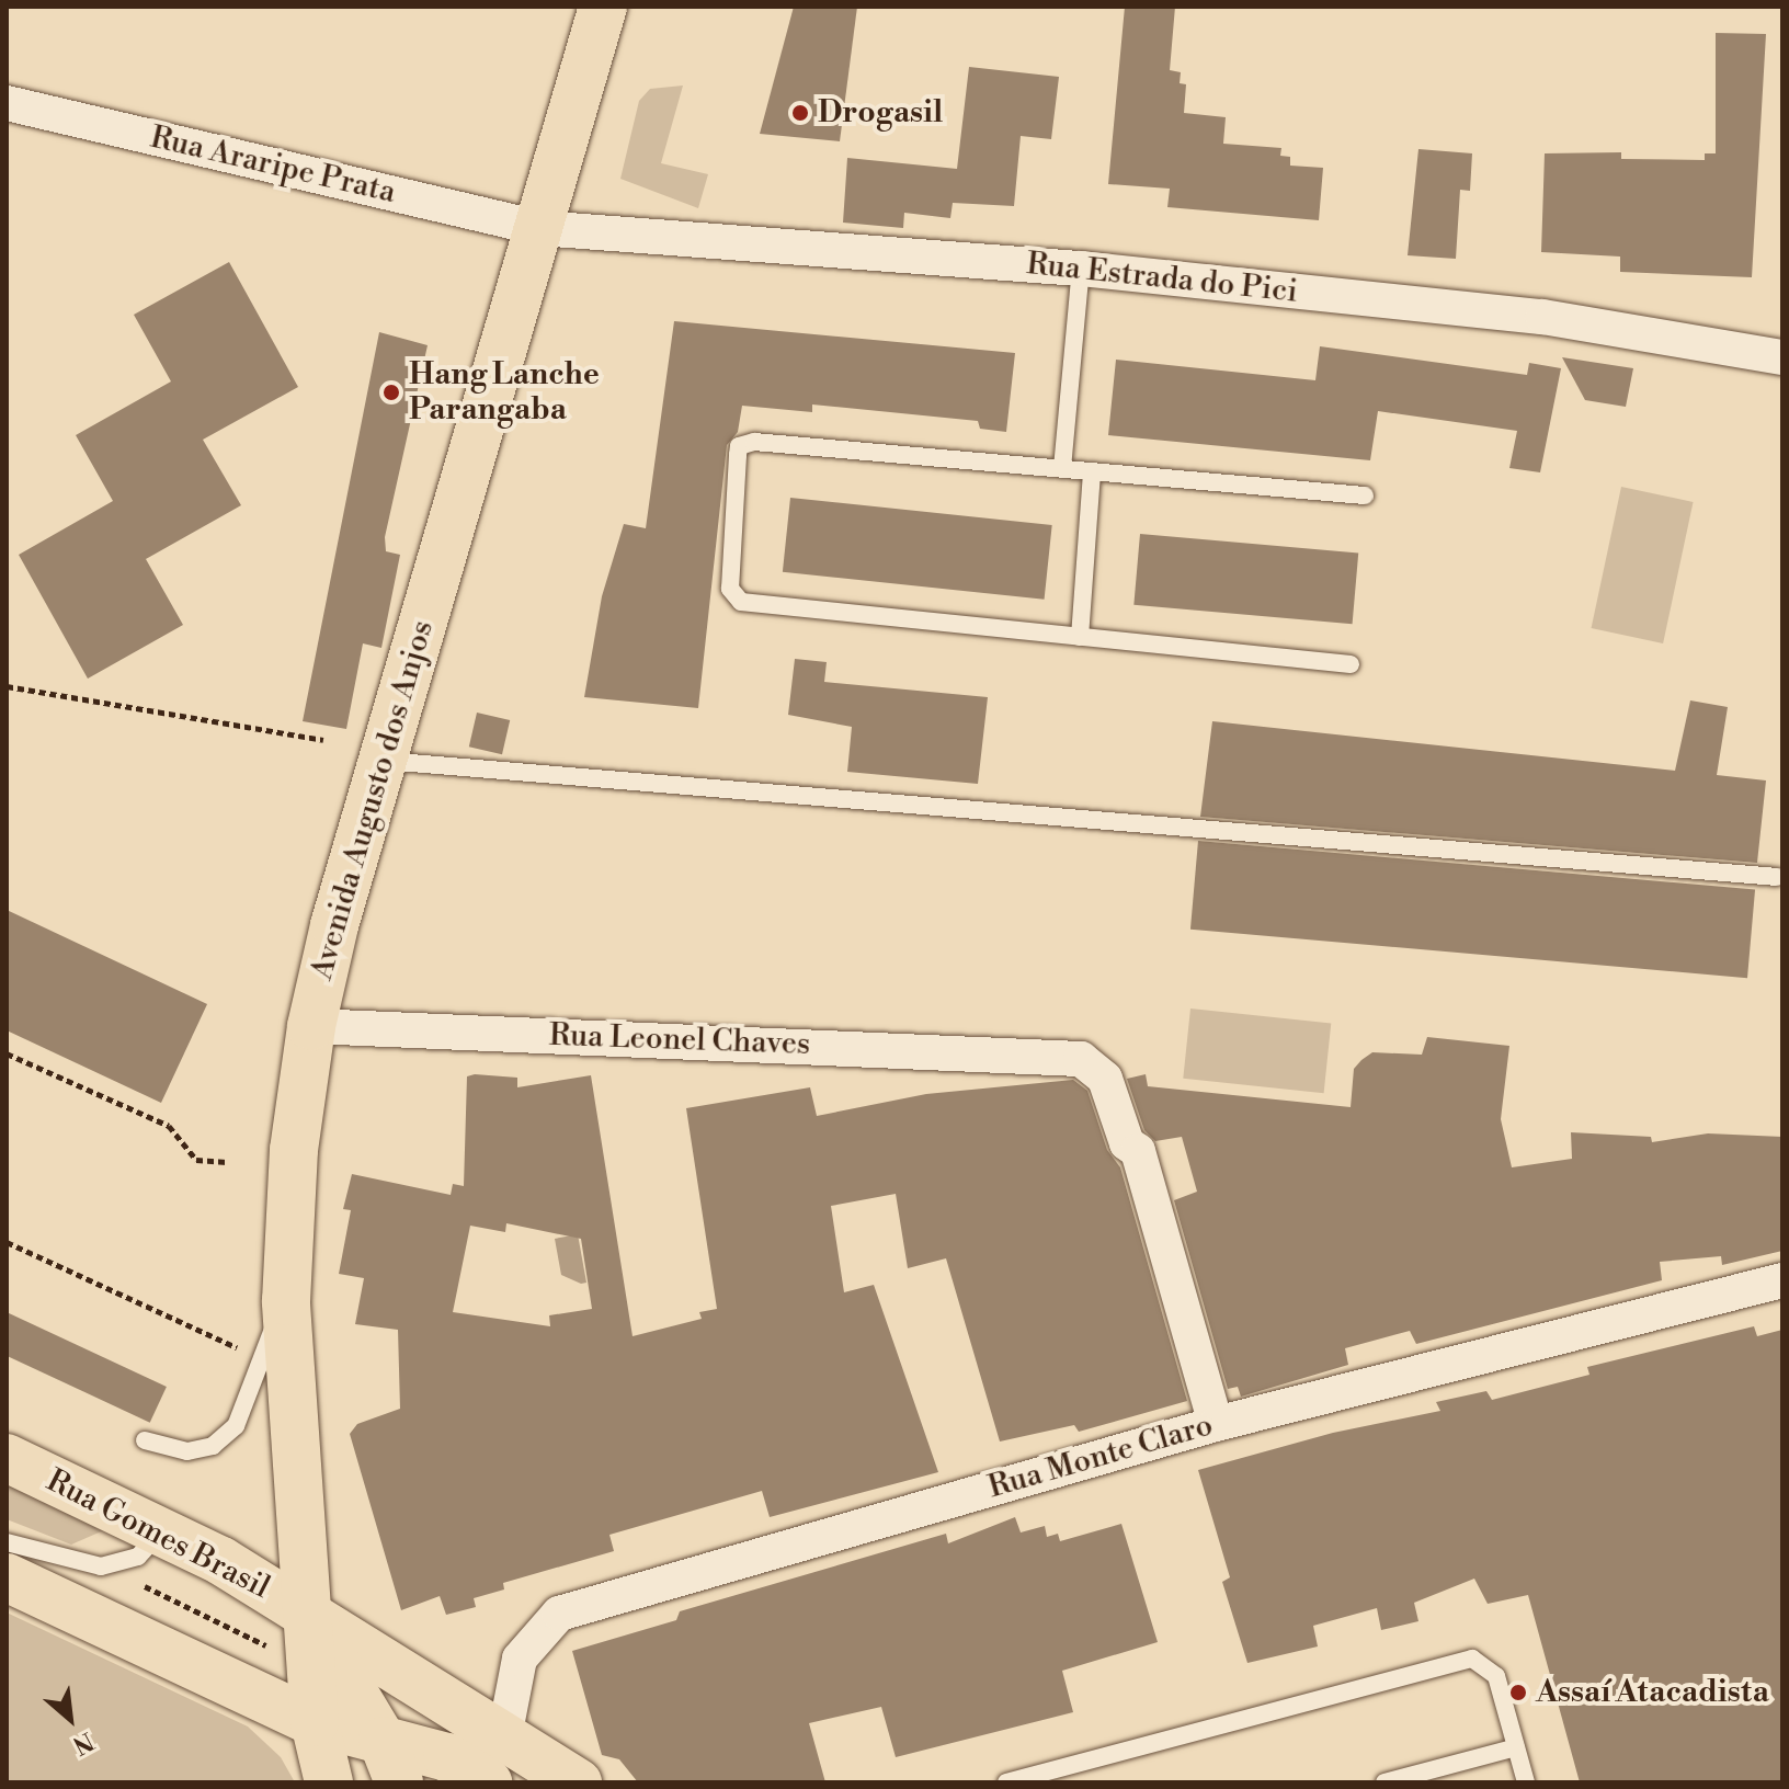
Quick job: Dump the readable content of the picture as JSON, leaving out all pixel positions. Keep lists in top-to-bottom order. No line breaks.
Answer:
{"streets":{"main road":["Avenida Augusto dos Anjos","Rua Gomes Brasil"],"street":["Rua Araripe Prata","Rua Estrada do Pici","Rua Leonel Chaves","Rua Monte Claro"]},"crossings":[["Rua Araripe Prata","Rua Estrada do Pici"],["Rua Araripe Prata","Avenida Augusto dos Anjos"],["Rua Estrada do Pici","Avenida Augusto dos Anjos"],["Avenida Augusto dos Anjos","Rua Leonel Chaves"],["Avenida Augusto dos Anjos","Rua Gomes Brasil"],["Rua Leonel Chaves","Rua Monte Claro"],["Rua Monte Claro","Rua Gomes Brasil"]],"places":["Drogasil","Hang Lanche Parangaba","Assaí Atacadista"],"north":"bottom right"}
